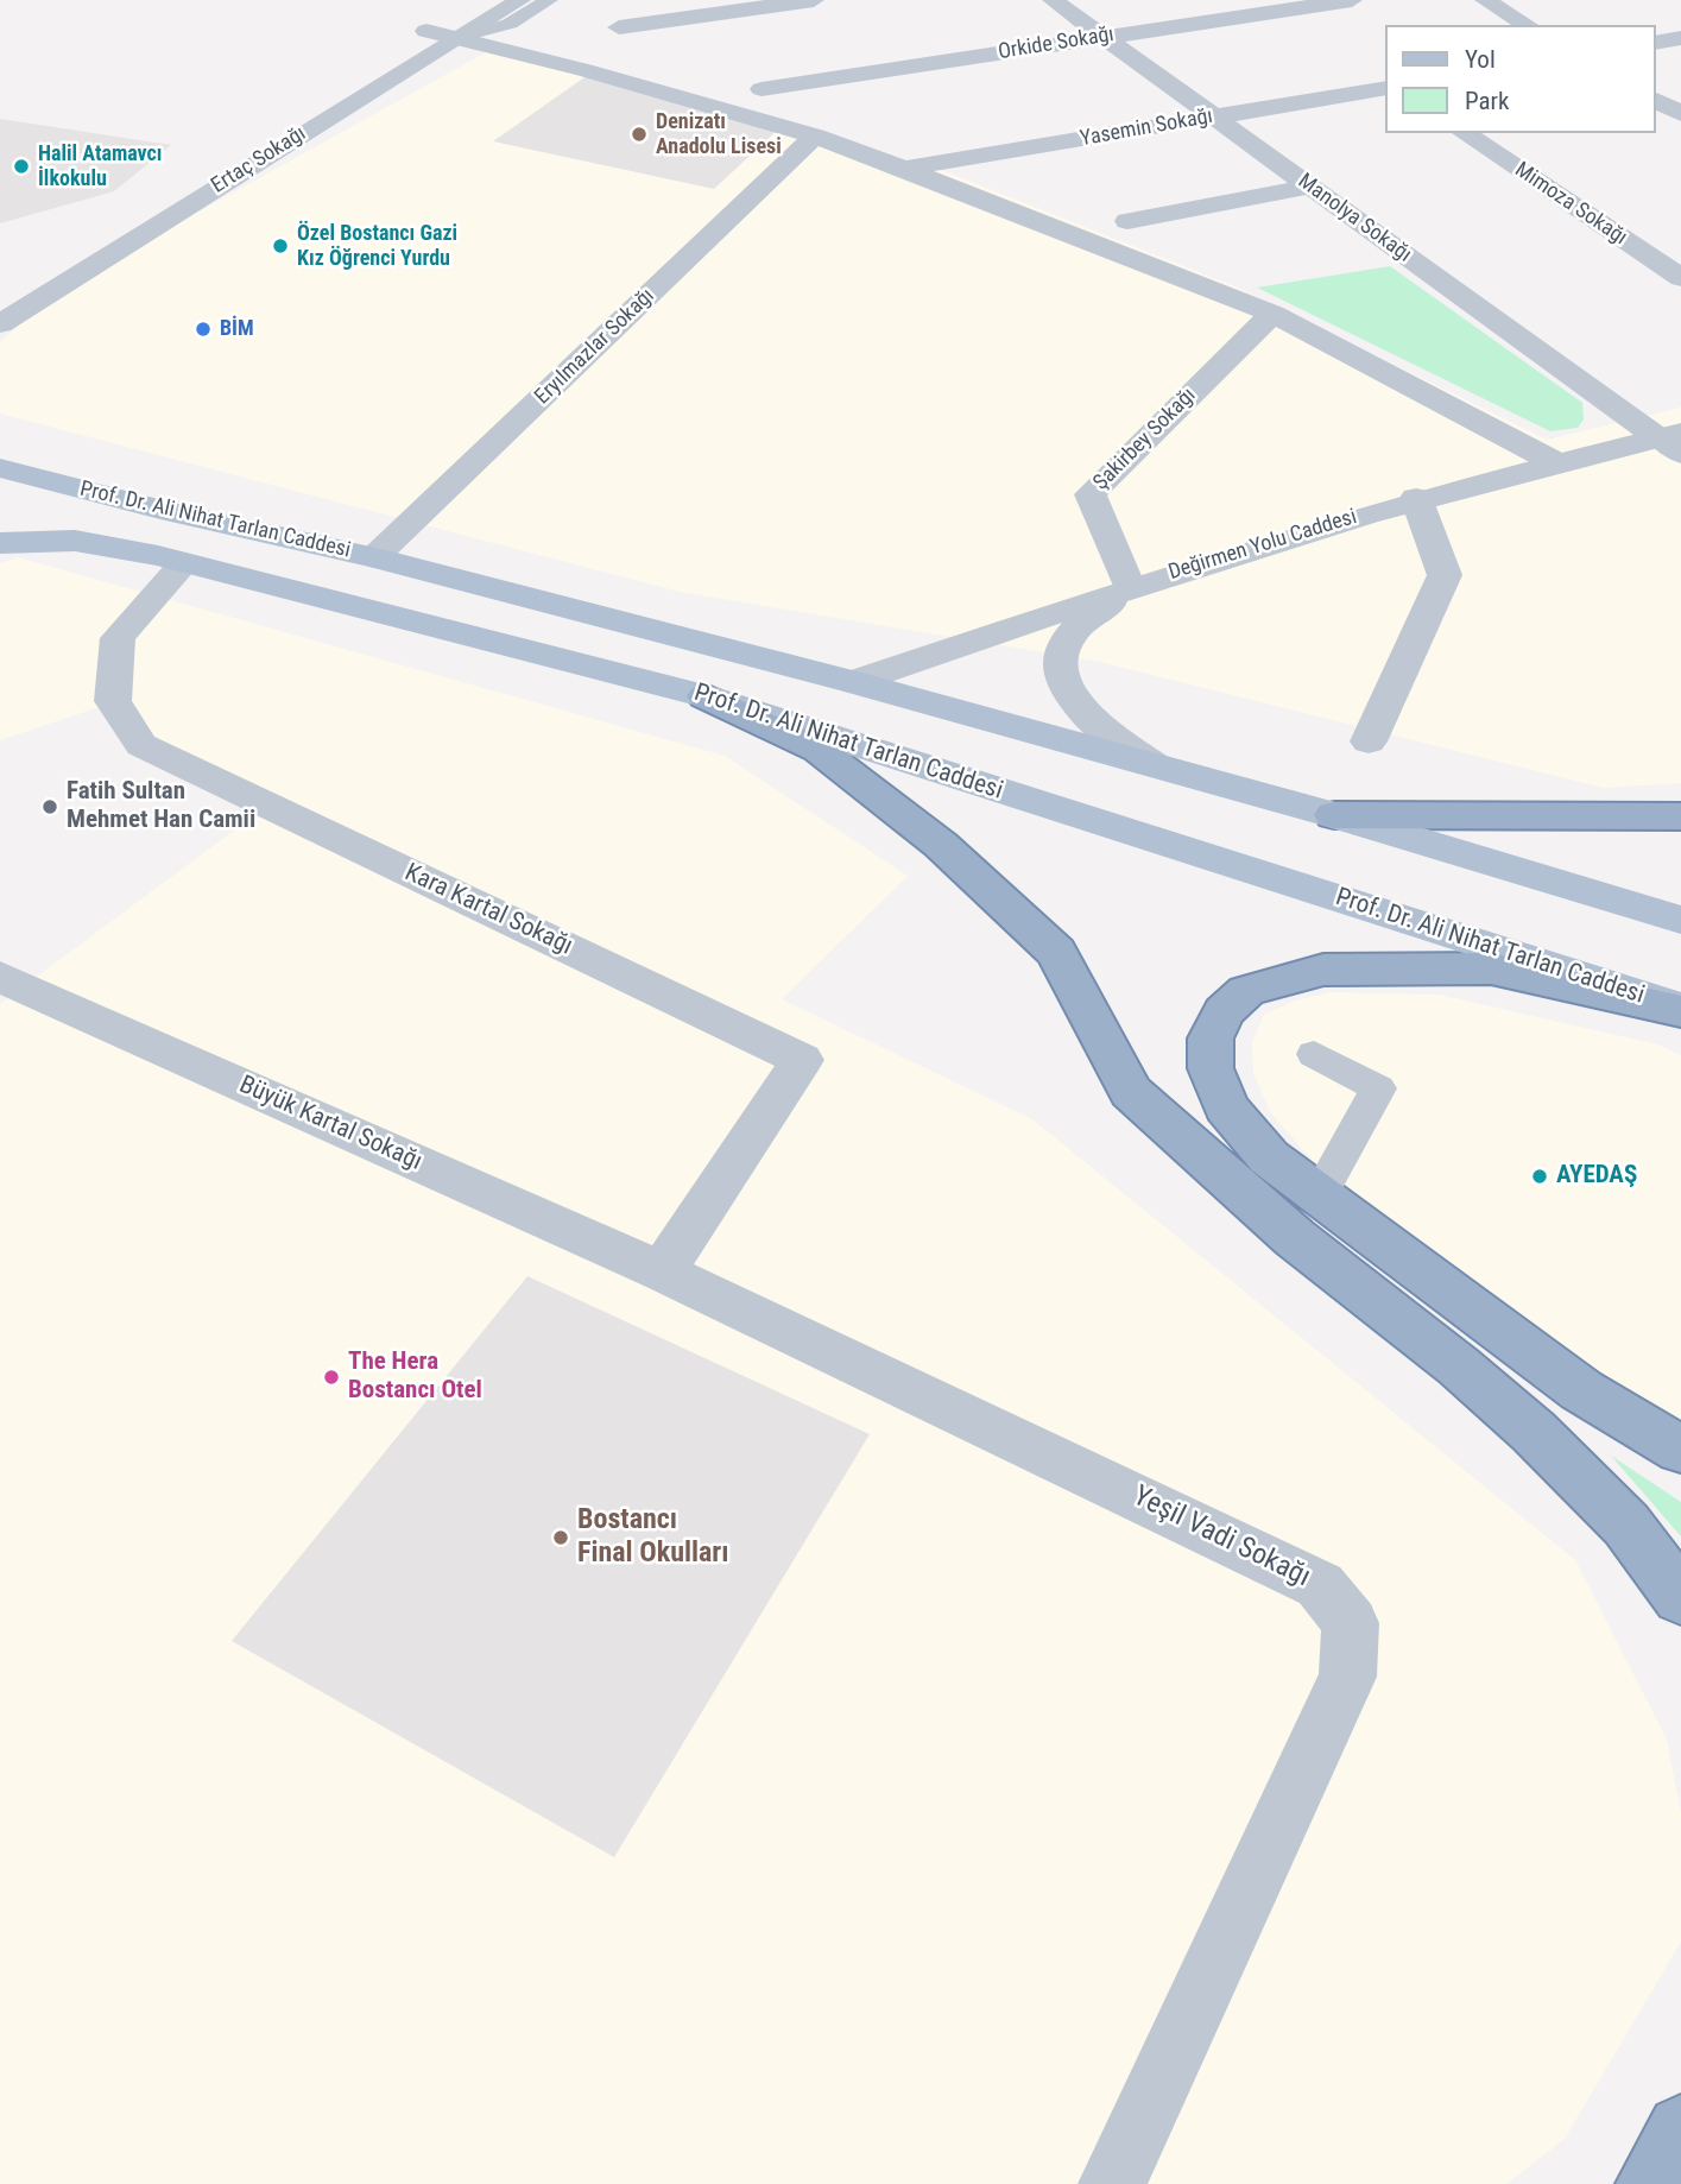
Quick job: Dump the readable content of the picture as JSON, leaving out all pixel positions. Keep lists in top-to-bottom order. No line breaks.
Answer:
{"streets":{"main road":["Prof. Dr. Ali Nihat Tarlan Caddesi"],"street":["Orkide Sokağı","Yasemin Sokağı","Ertaç Sokağı","Mimoza Sokağı","Manolya Sokağı","Eryılmazlar Sokağı","Şakirbey Sokağı","Değirmen Yolu Caddesi","Kara Kartal Sokağı","Büyük Kartal Sokağı","Yeşil Vadi Sokağı"]},"crossings":[["Orkide Sokağı","Manolya Sokağı"],["Yasemin Sokağı","Manolya Sokağı"],["Manolya Sokağı","Değirmen Yolu Caddesi"],["Eryılmazlar Sokağı","Prof. Dr. Ali Nihat Tarlan Caddesi"],["Şakirbey Sokağı","Değirmen Yolu Caddesi"],["Prof. Dr. Ali Nihat Tarlan Caddesi","Değirmen Yolu Caddesi"],["Prof. Dr. Ali Nihat Tarlan Caddesi","Kara Kartal Sokağı"],["Kara Kartal Sokağı","Büyük Kartal Sokağı"],["Kara Kartal Sokağı","Yeşil Vadi Sokağı"],["Büyük Kartal Sokağı","Yeşil Vadi Sokağı"]],"places":["Denizatı Anadolu Lisesi","Halil Atamavcı İlkokulu","Özel Bostancı Gazi Kız Öğrenci Yurdu","BİM","Fatih Sultan Mehmet Han Camii","AYEDAŞ","The Hera Bostancı Otel","Bostancı Final Okulları"],"legend":["Yol","Park"]}
